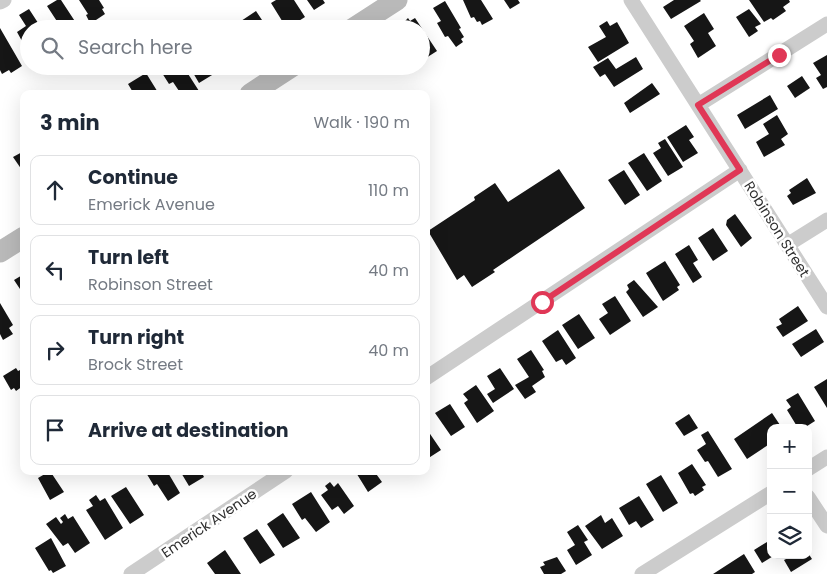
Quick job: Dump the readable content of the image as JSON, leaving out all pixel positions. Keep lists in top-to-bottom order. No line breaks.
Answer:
{"streets":{"street":["Robinson Street","Emerick Avenue"]},"page":{"search":"Search here","heading":["3 min","Walk · 190 m"],"list":[["Continue","Emerick Avenue","110 m"],["Turn left","Robinson Street","40 m"],["Turn right","Brock Street","40 m"],"Arrive at destination"],"map_buttons":["+","−"]}}
